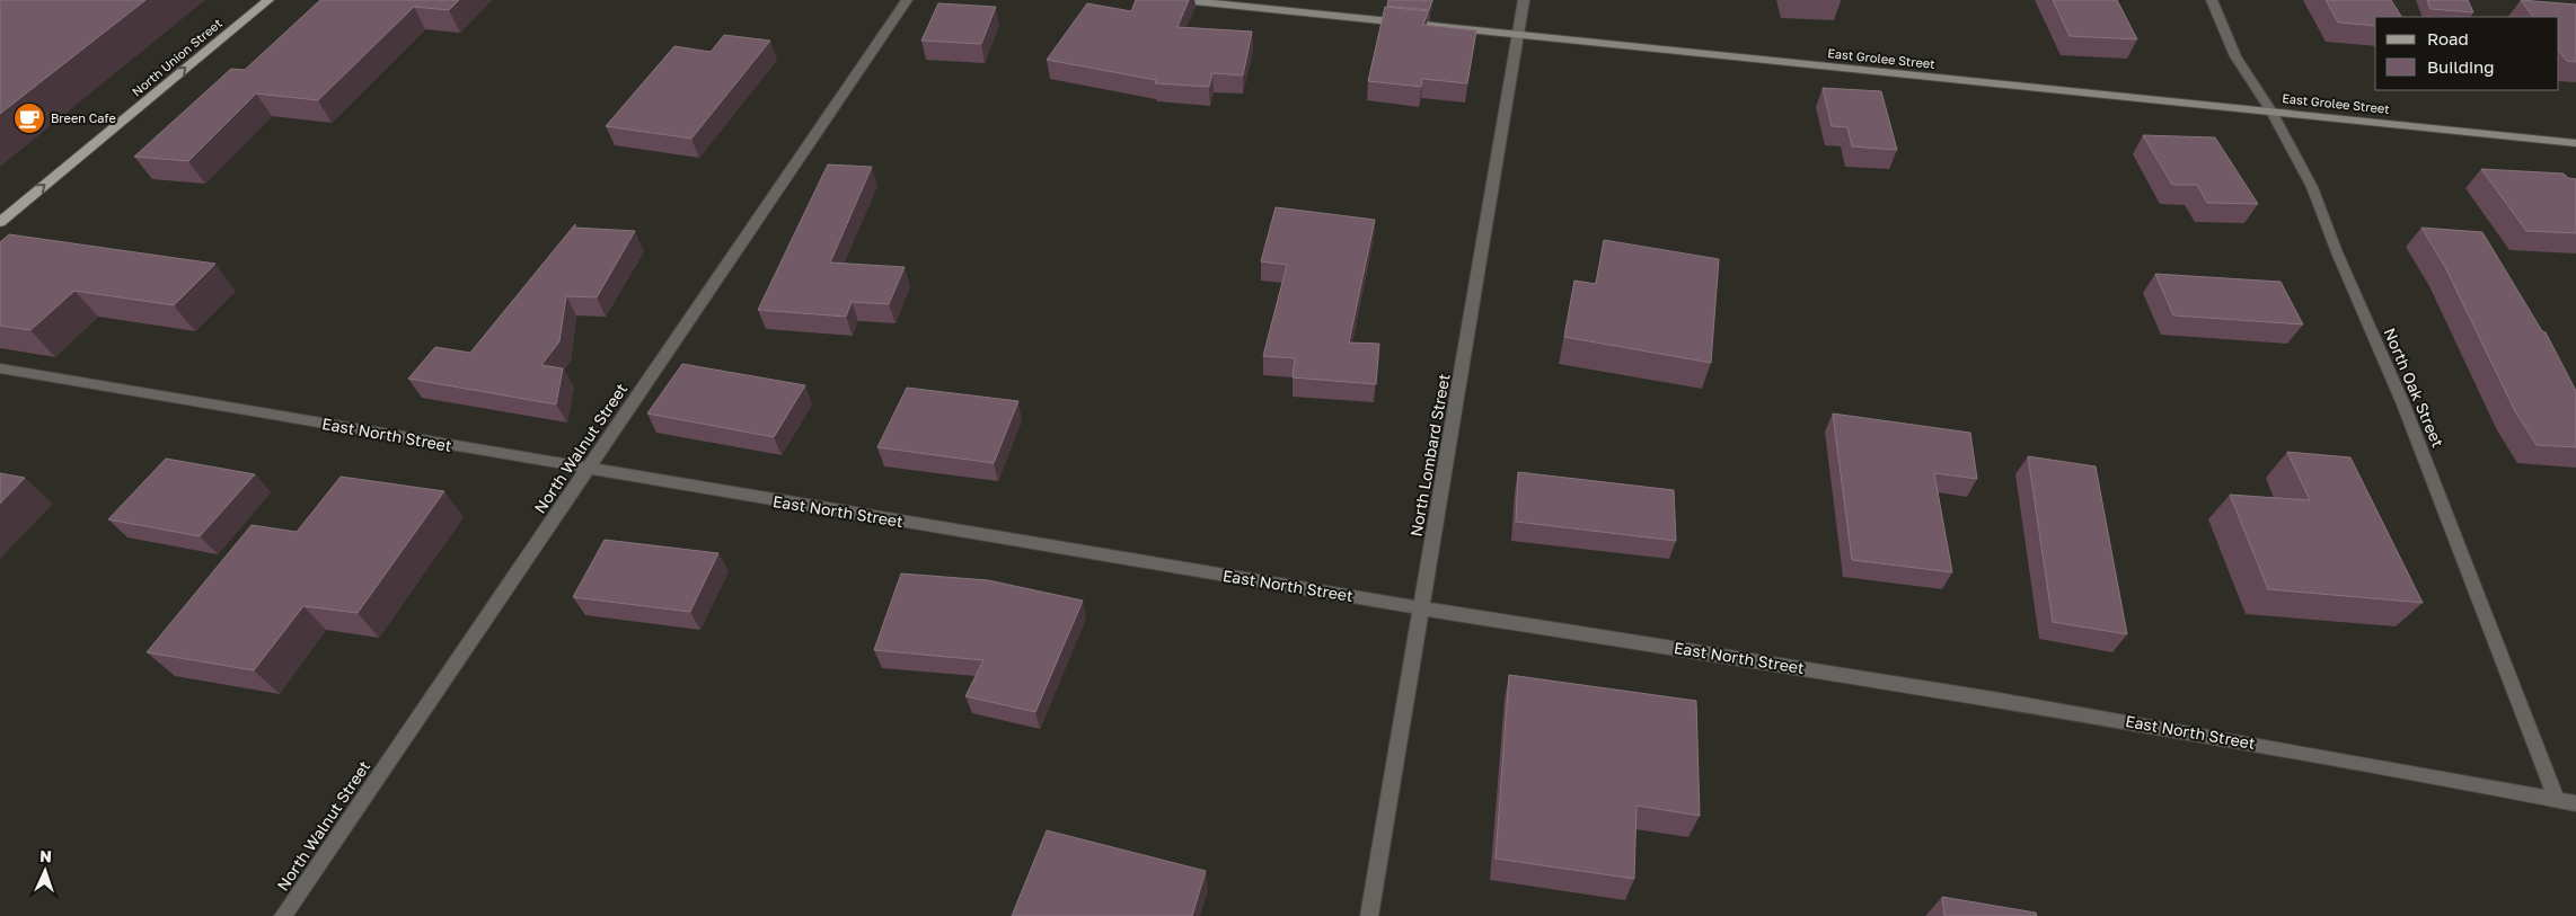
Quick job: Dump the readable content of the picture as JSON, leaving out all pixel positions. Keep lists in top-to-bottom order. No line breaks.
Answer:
{"streets":{"main road":["North Union Street"],"street":["East Grolee Street","North Oak Street","East North Street","North Walnut Street","North Lombard Street"]},"crossings":[["East Grolee Street","North Oak Street"],["East Grolee Street","North Lombard Street"],["North Oak Street","East North Street"],["East North Street","North Walnut Street"],["East North Street","North Lombard Street"]],"one_way":["North Union Street"],"places":{"cafe":["Breen Cafe"]},"legend":["Road","Building"],"north":"top"}
